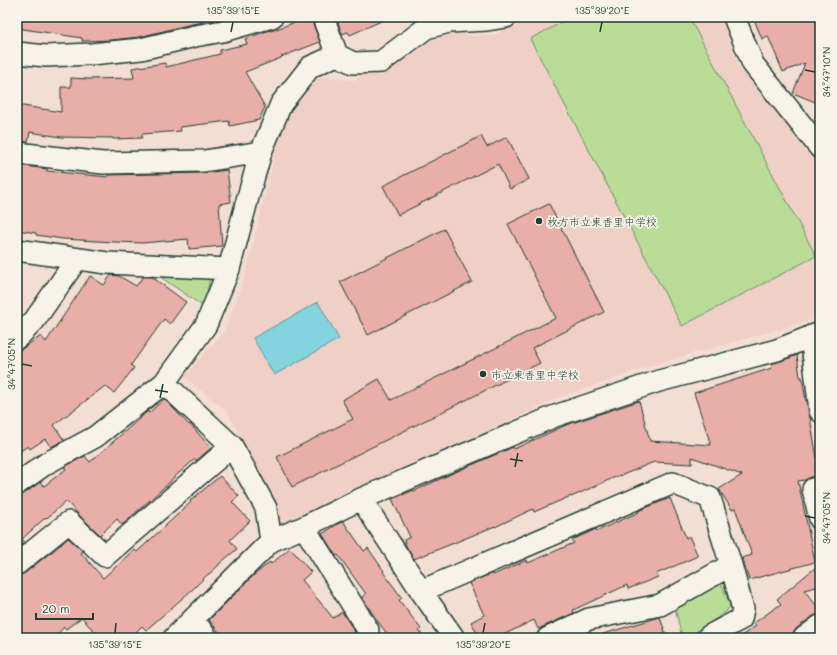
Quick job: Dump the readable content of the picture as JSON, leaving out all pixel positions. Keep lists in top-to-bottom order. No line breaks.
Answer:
{"places":["枚方市立東香里中学校","市立東香里中学校"],"scale_bar":"20 m","coordinates":["135°39'15\"E","135°39'20\"E","34°47'10\"N","34°47'05\"N"]}
